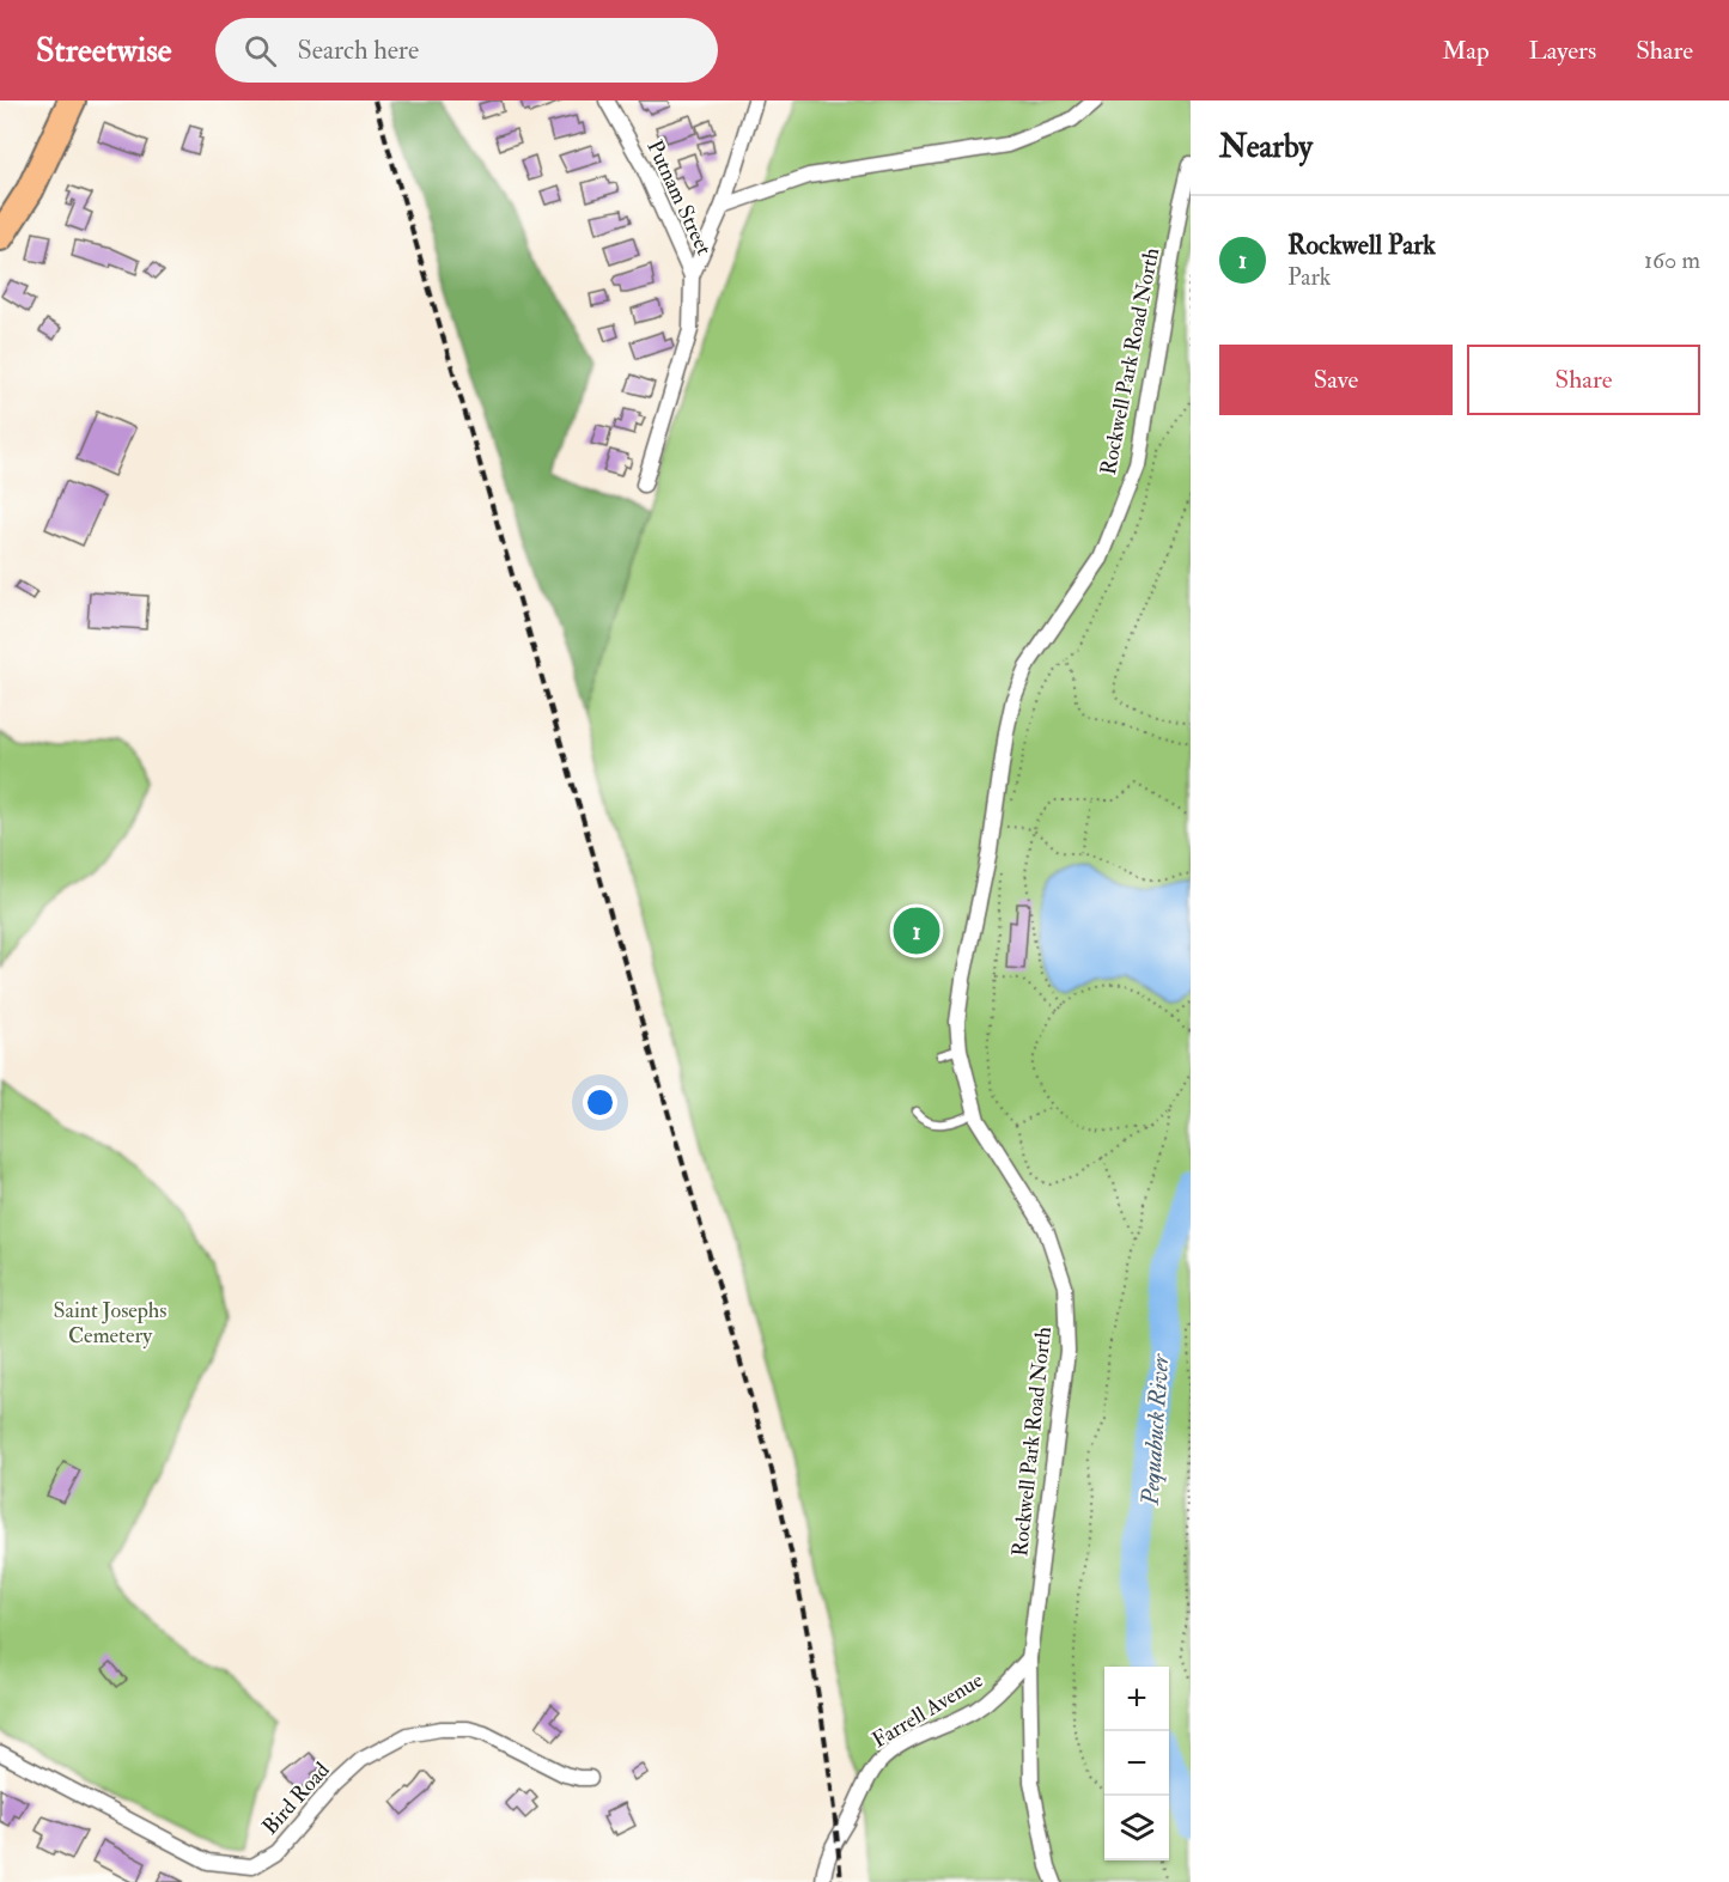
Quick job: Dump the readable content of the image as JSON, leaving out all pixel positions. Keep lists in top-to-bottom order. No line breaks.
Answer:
{"streets":{"street":["Putnam Street","Rockwell Park Road North","Farrell Avenue","Bird Road"]},"crossings":[["Rockwell Park Road North","Farrell Avenue"]],"water":["Pequabuck River"],"parks":["Saint Josephs Cemetery"],"page":{"header":"Streetwise","search":"Search here","nav":["Map","Layers","Share"],"heading":"Nearby","list":[{"mark":"1","name":"Rockwell Park","note":"Park","value":"160 m"}],"buttons":["Save","Share"],"pins":"1","map_buttons":["+","−"]}}
